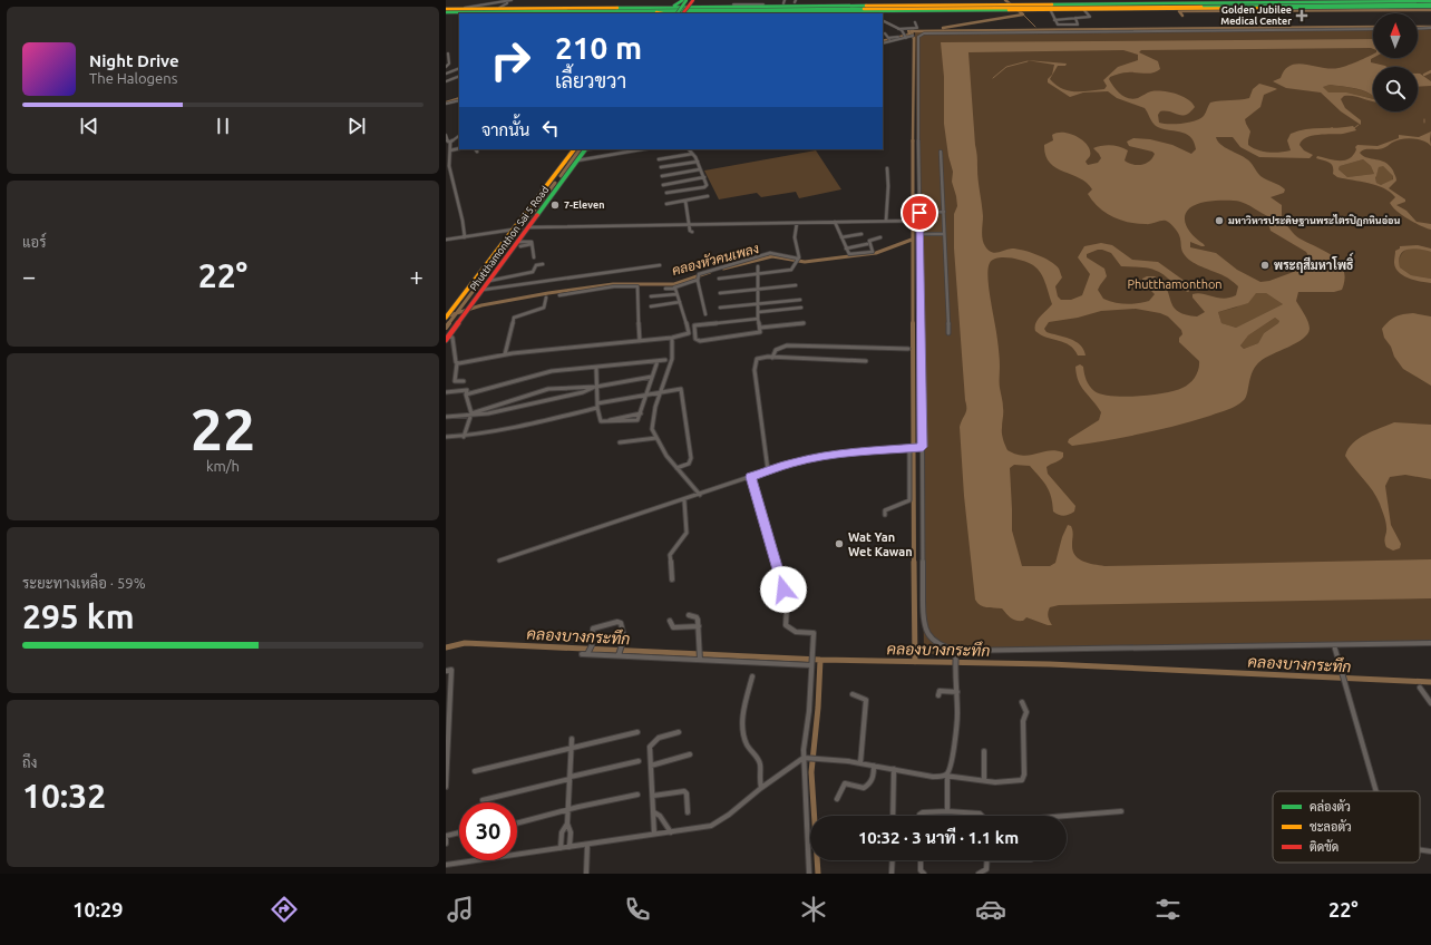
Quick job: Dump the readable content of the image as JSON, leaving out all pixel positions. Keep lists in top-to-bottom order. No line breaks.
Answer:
{"streets":{"main road":["Phutthamonthon Sai 5 Road"]},"water":["คลองหัวคนเพลง","คลองบางกระทึก"],"parks":["Phutthamonthon"],"places":{"health":["Golden Jubilee Medical Center"],"other":["7-Eleven","มหาวิหารประดิษฐานพระไตรปิฏกหินอ่อน","พระฤสีมหาโพธิ์","Wat Yan Wet Kawan"]},"legend":["คล่องตัว","ชะลอตัว","ติดขัด"],"north":"top","page":{"turn":["210 m","เลี้ยวขวา"],"song":["Night Drive","The Halogens"],"then":"จากนั้น","tile":["แอร์",["22","km/h"],["ระยะทางเหลือ · 59%","295 km"],["ถึง","10:32"]],"heat":["−","22°","+"],"limit":"30","trip":"10:32 · 3 นาที · 1.1 km","tabs":["10:29","22°"]}}
